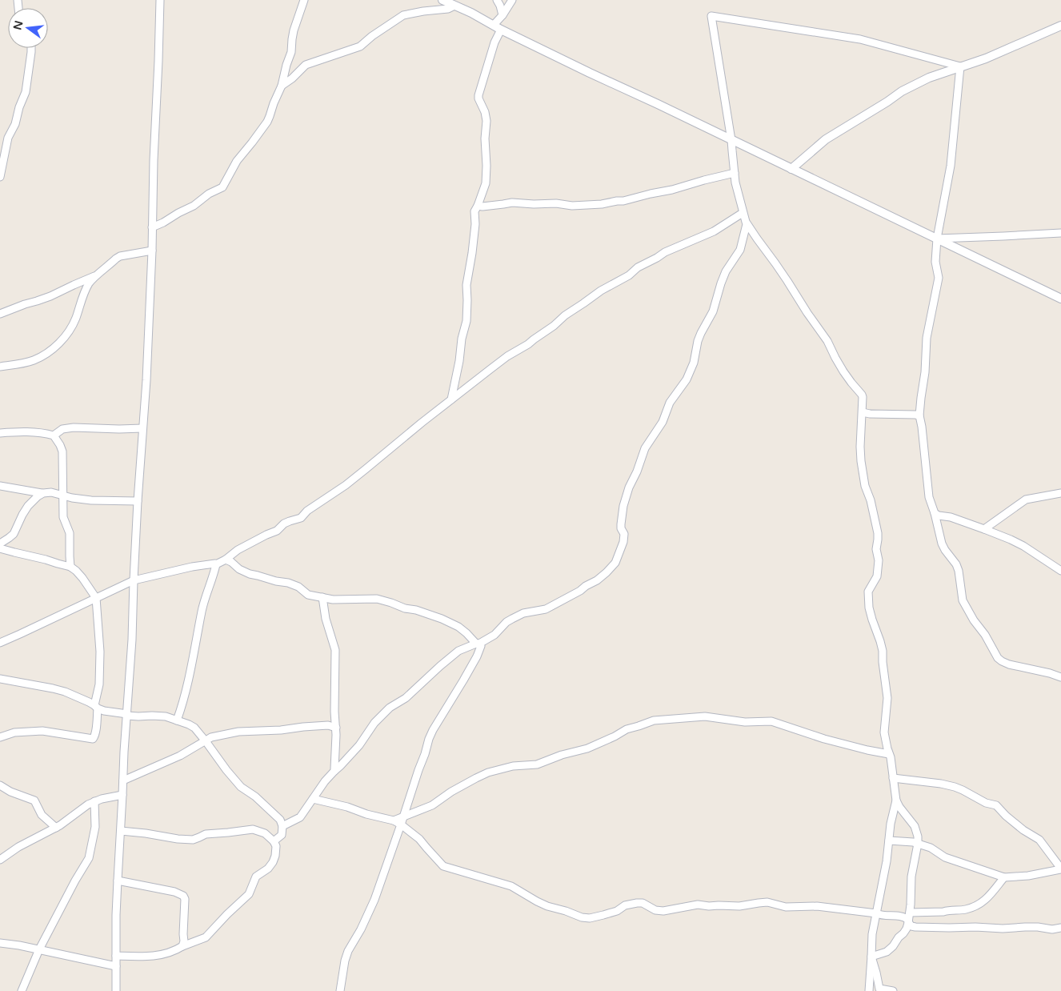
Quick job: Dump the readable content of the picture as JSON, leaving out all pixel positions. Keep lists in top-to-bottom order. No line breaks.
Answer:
{"north":"left"}
